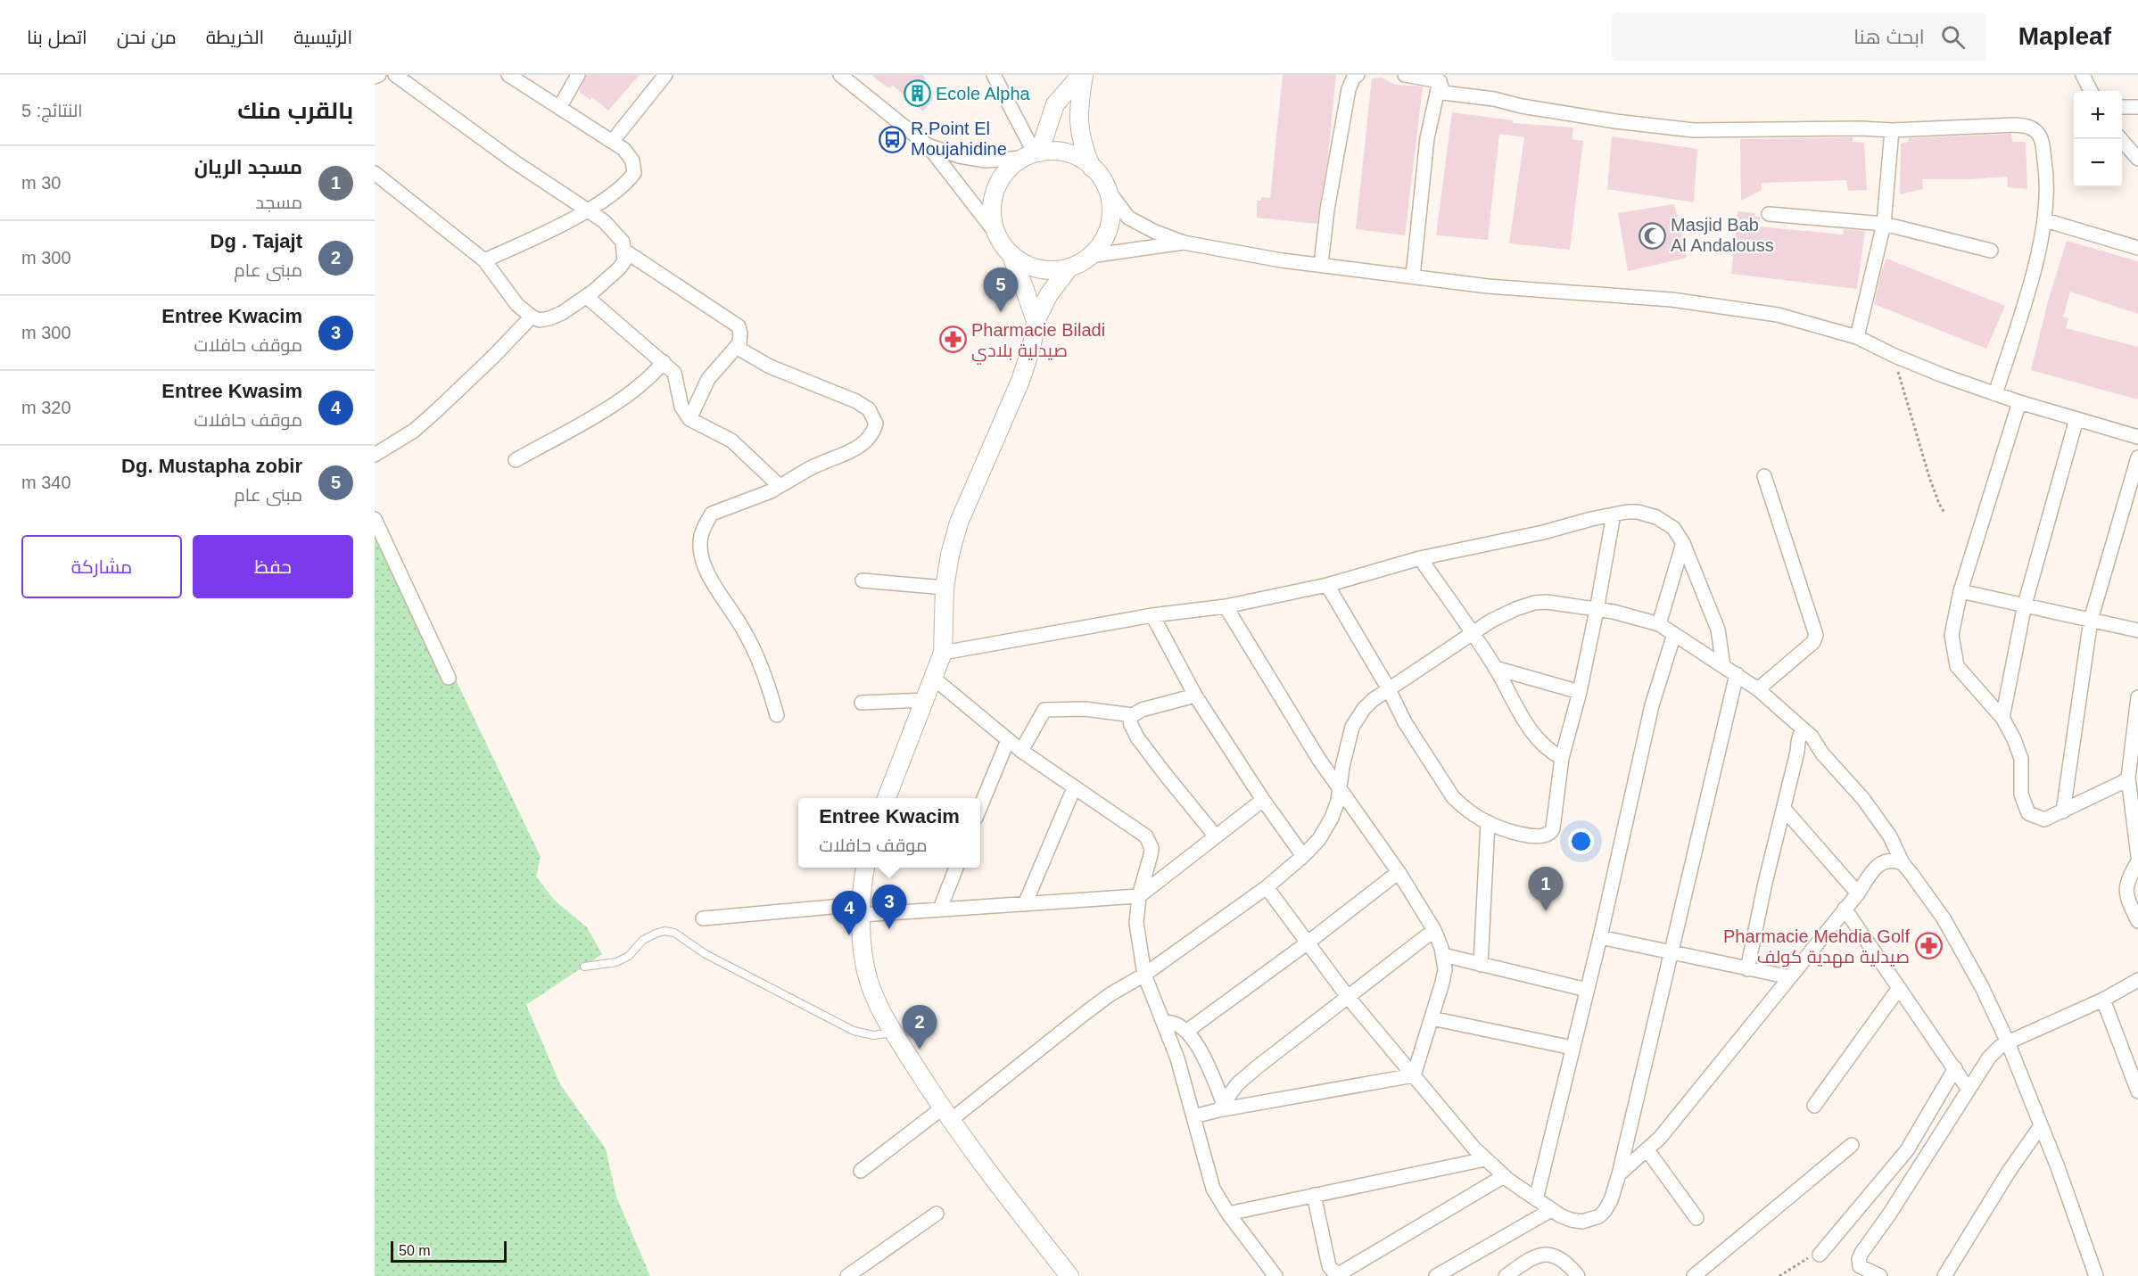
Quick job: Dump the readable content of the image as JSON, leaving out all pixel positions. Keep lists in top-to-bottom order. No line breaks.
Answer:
{"places":{"building":["Ecole Alpha"],"bus stop":["R.Point El Moujahidine"],"mosque":["Masjid Bab Al Andalouss"],"pharmacy":["Pharmacie Biladi صيدلية بلادي","Pharmacie Mehdia Golf صيدلية مهدية كولف"]},"scale_bar":"50 m","page":{"header":"Mapleaf","search":"ابحث هنا","nav":["الرئيسية","الخريطة","من نحن","اتصل بنا"],"heading":["بالقرب منك","النتائج: 5"],"map_buttons":["+","−"],"list":[{"mark":"1","name":"مسجد الريان","note":"مسجد","value":"30 m"},{"mark":"2","name":"Dg . Tajajt","note":"مبنى عام","value":"300 m"},{"mark":"3","name":"Entree Kwacim","note":"موقف حافلات","value":"300 m"},{"mark":"4","name":"Entree Kwasim","note":"موقف حافلات","value":"320 m"},{"mark":"5","name":"Dg. Mustapha zobir","note":"مبنى عام","value":"340 m"}],"pins":["5","1","3","4","2"],"buttons":["حفظ","مشاركة"],"popup":["Entree Kwacim","موقف حافلات"],"scale":"50 m"}}
